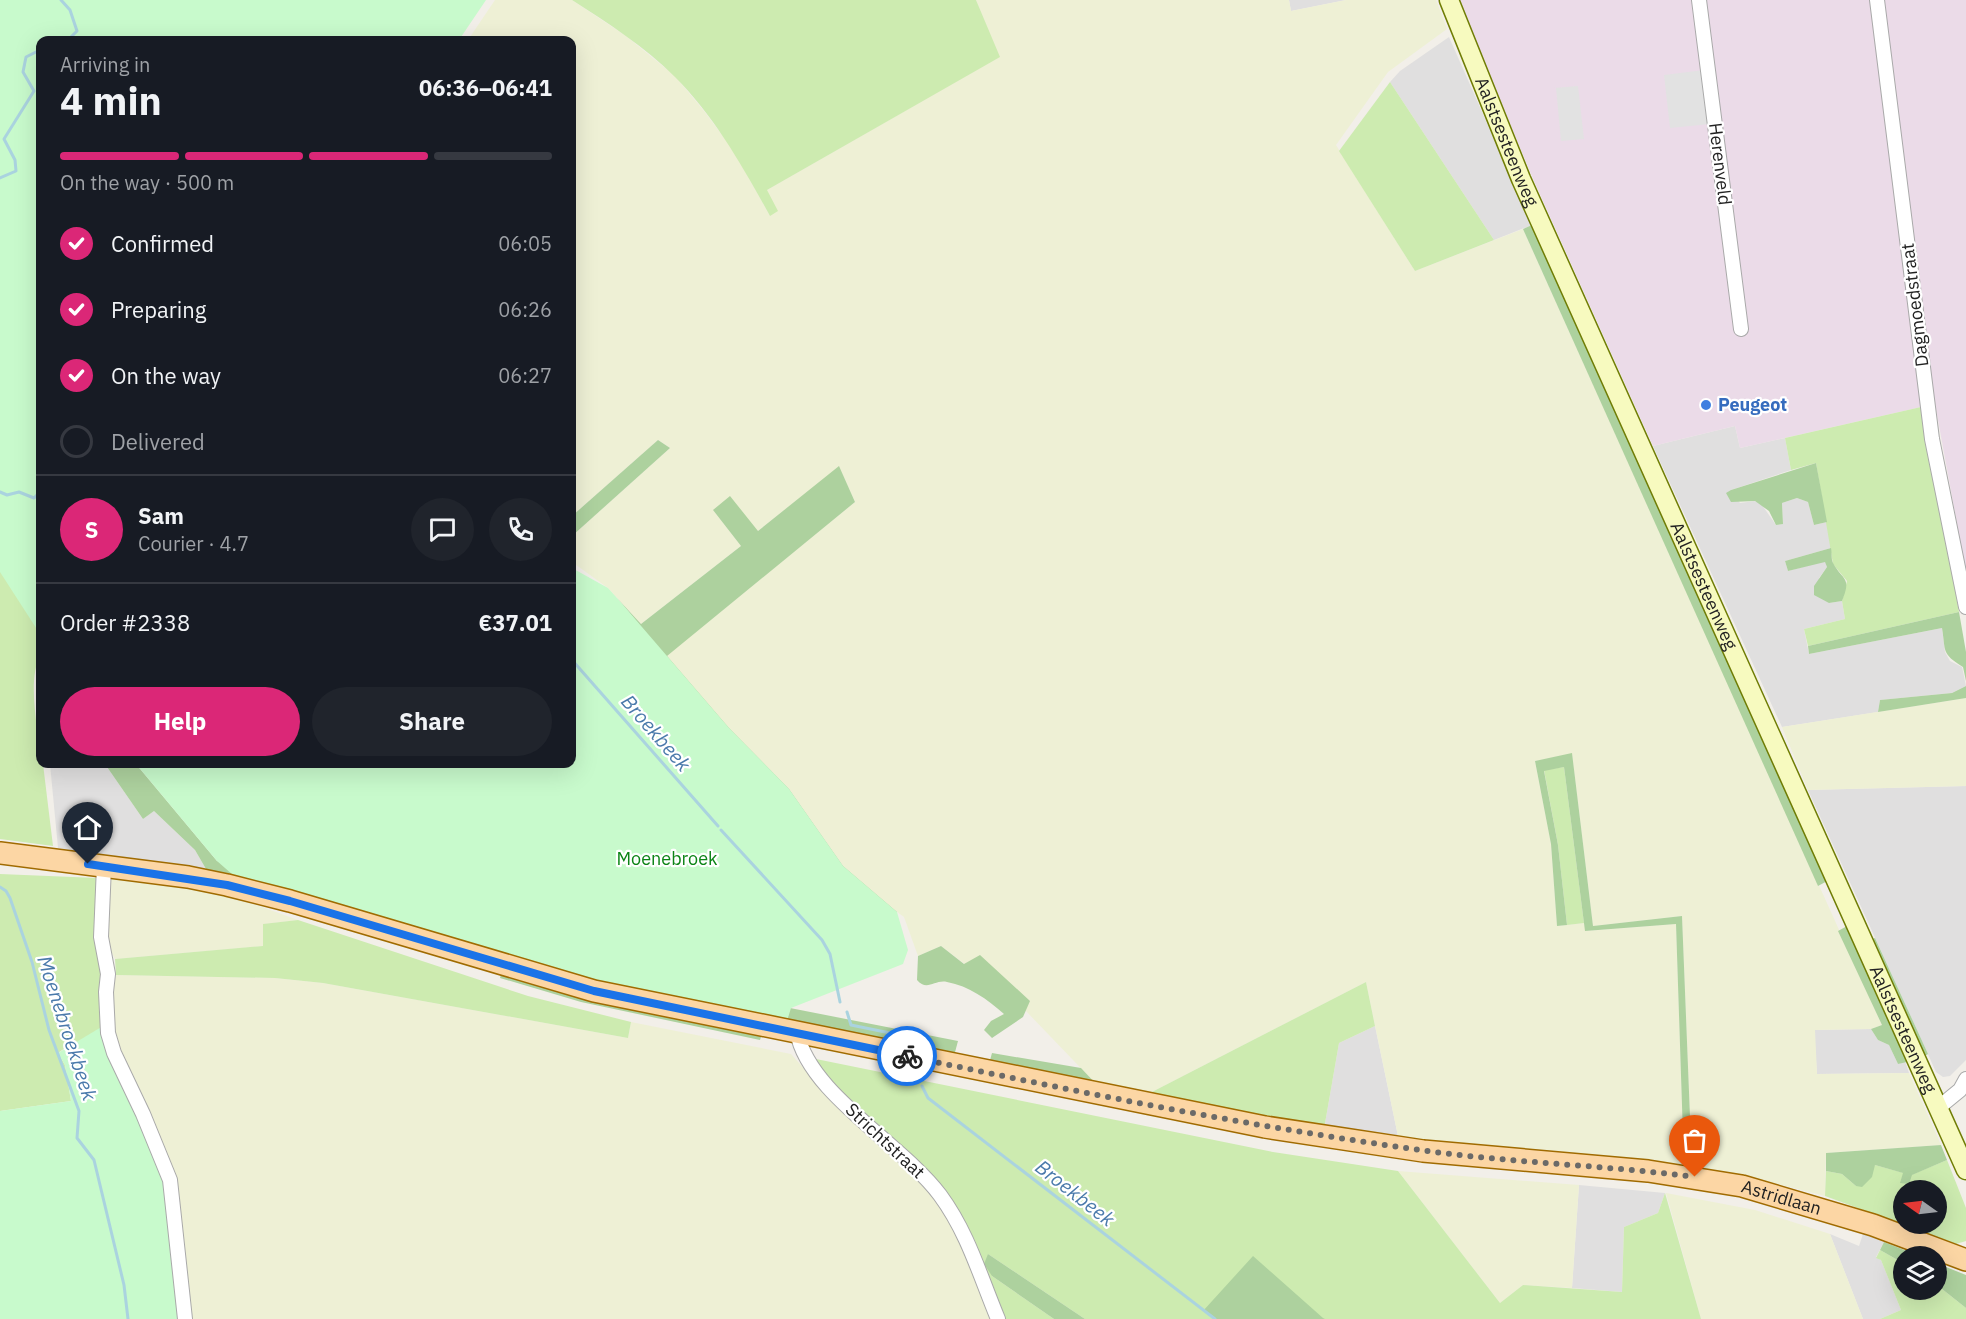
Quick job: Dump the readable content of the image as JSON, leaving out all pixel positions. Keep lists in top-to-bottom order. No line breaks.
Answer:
{"streets":{"main road":["Aalstsesteenweg","Astridlaan"],"street":["Herenveld","Dagmoedstraat","Strichtstraat"]},"crossings":[["Strichtstraat","Astridlaan"]],"water":["Broekbeek","Moenebroekbeek"],"parks":["Moenebroek"],"places":["Peugeot"],"north":"left","page":{"heading":["4 min","Arriving in","06:36–06:41"],"panel":["Sam","Courier · 4.7","Order #2338","€37.01"],"bar":"On the way · 500 m","list":[["Confirmed","06:05"],["Preparing","06:26"],["On the way","06:27"],"Delivered"],"round":"S","buttons":["Help","Share"]}}
